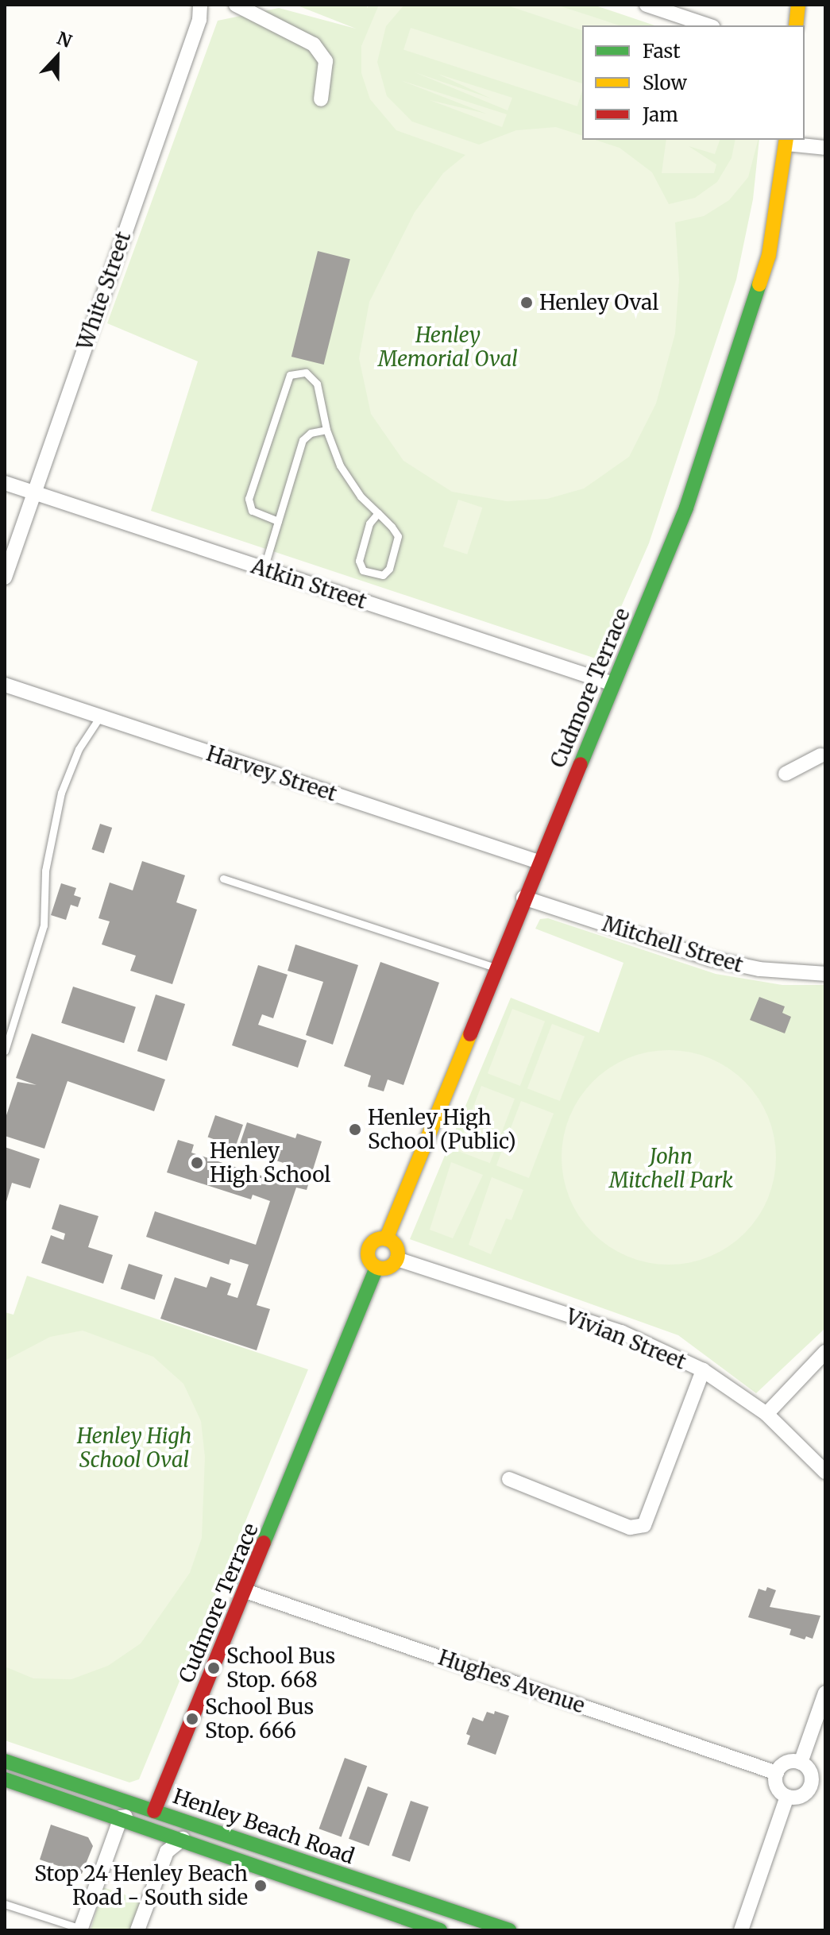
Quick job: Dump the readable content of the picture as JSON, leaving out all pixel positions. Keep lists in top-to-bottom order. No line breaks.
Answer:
{"streets":{"street":["White Street","Atkin Street","Cudmore Terrace","Harvey Street","Mitchell Street","Vivian Street","Hughes Avenue","Henley Beach Road"]},"crossings":[["White Street","Atkin Street"],["Atkin Street","Cudmore Terrace"],["Cudmore Terrace","Harvey Street"],["Cudmore Terrace","Mitchell Street"],["Cudmore Terrace","Vivian Street"],["Cudmore Terrace","Hughes Avenue"],["Cudmore Terrace","Henley Beach Road"]],"parks":["Henley Memorial Oval","John Mitchell Park","Henley High School Oval"],"places":["Henley Oval","Henley High School (Public)","Henley High School","School Bus Stop. 668","School Bus Stop. 666","Stop 24 Henley Beach Road - South side"],"legend":["Fast","Slow","Jam"],"north":"top"}
